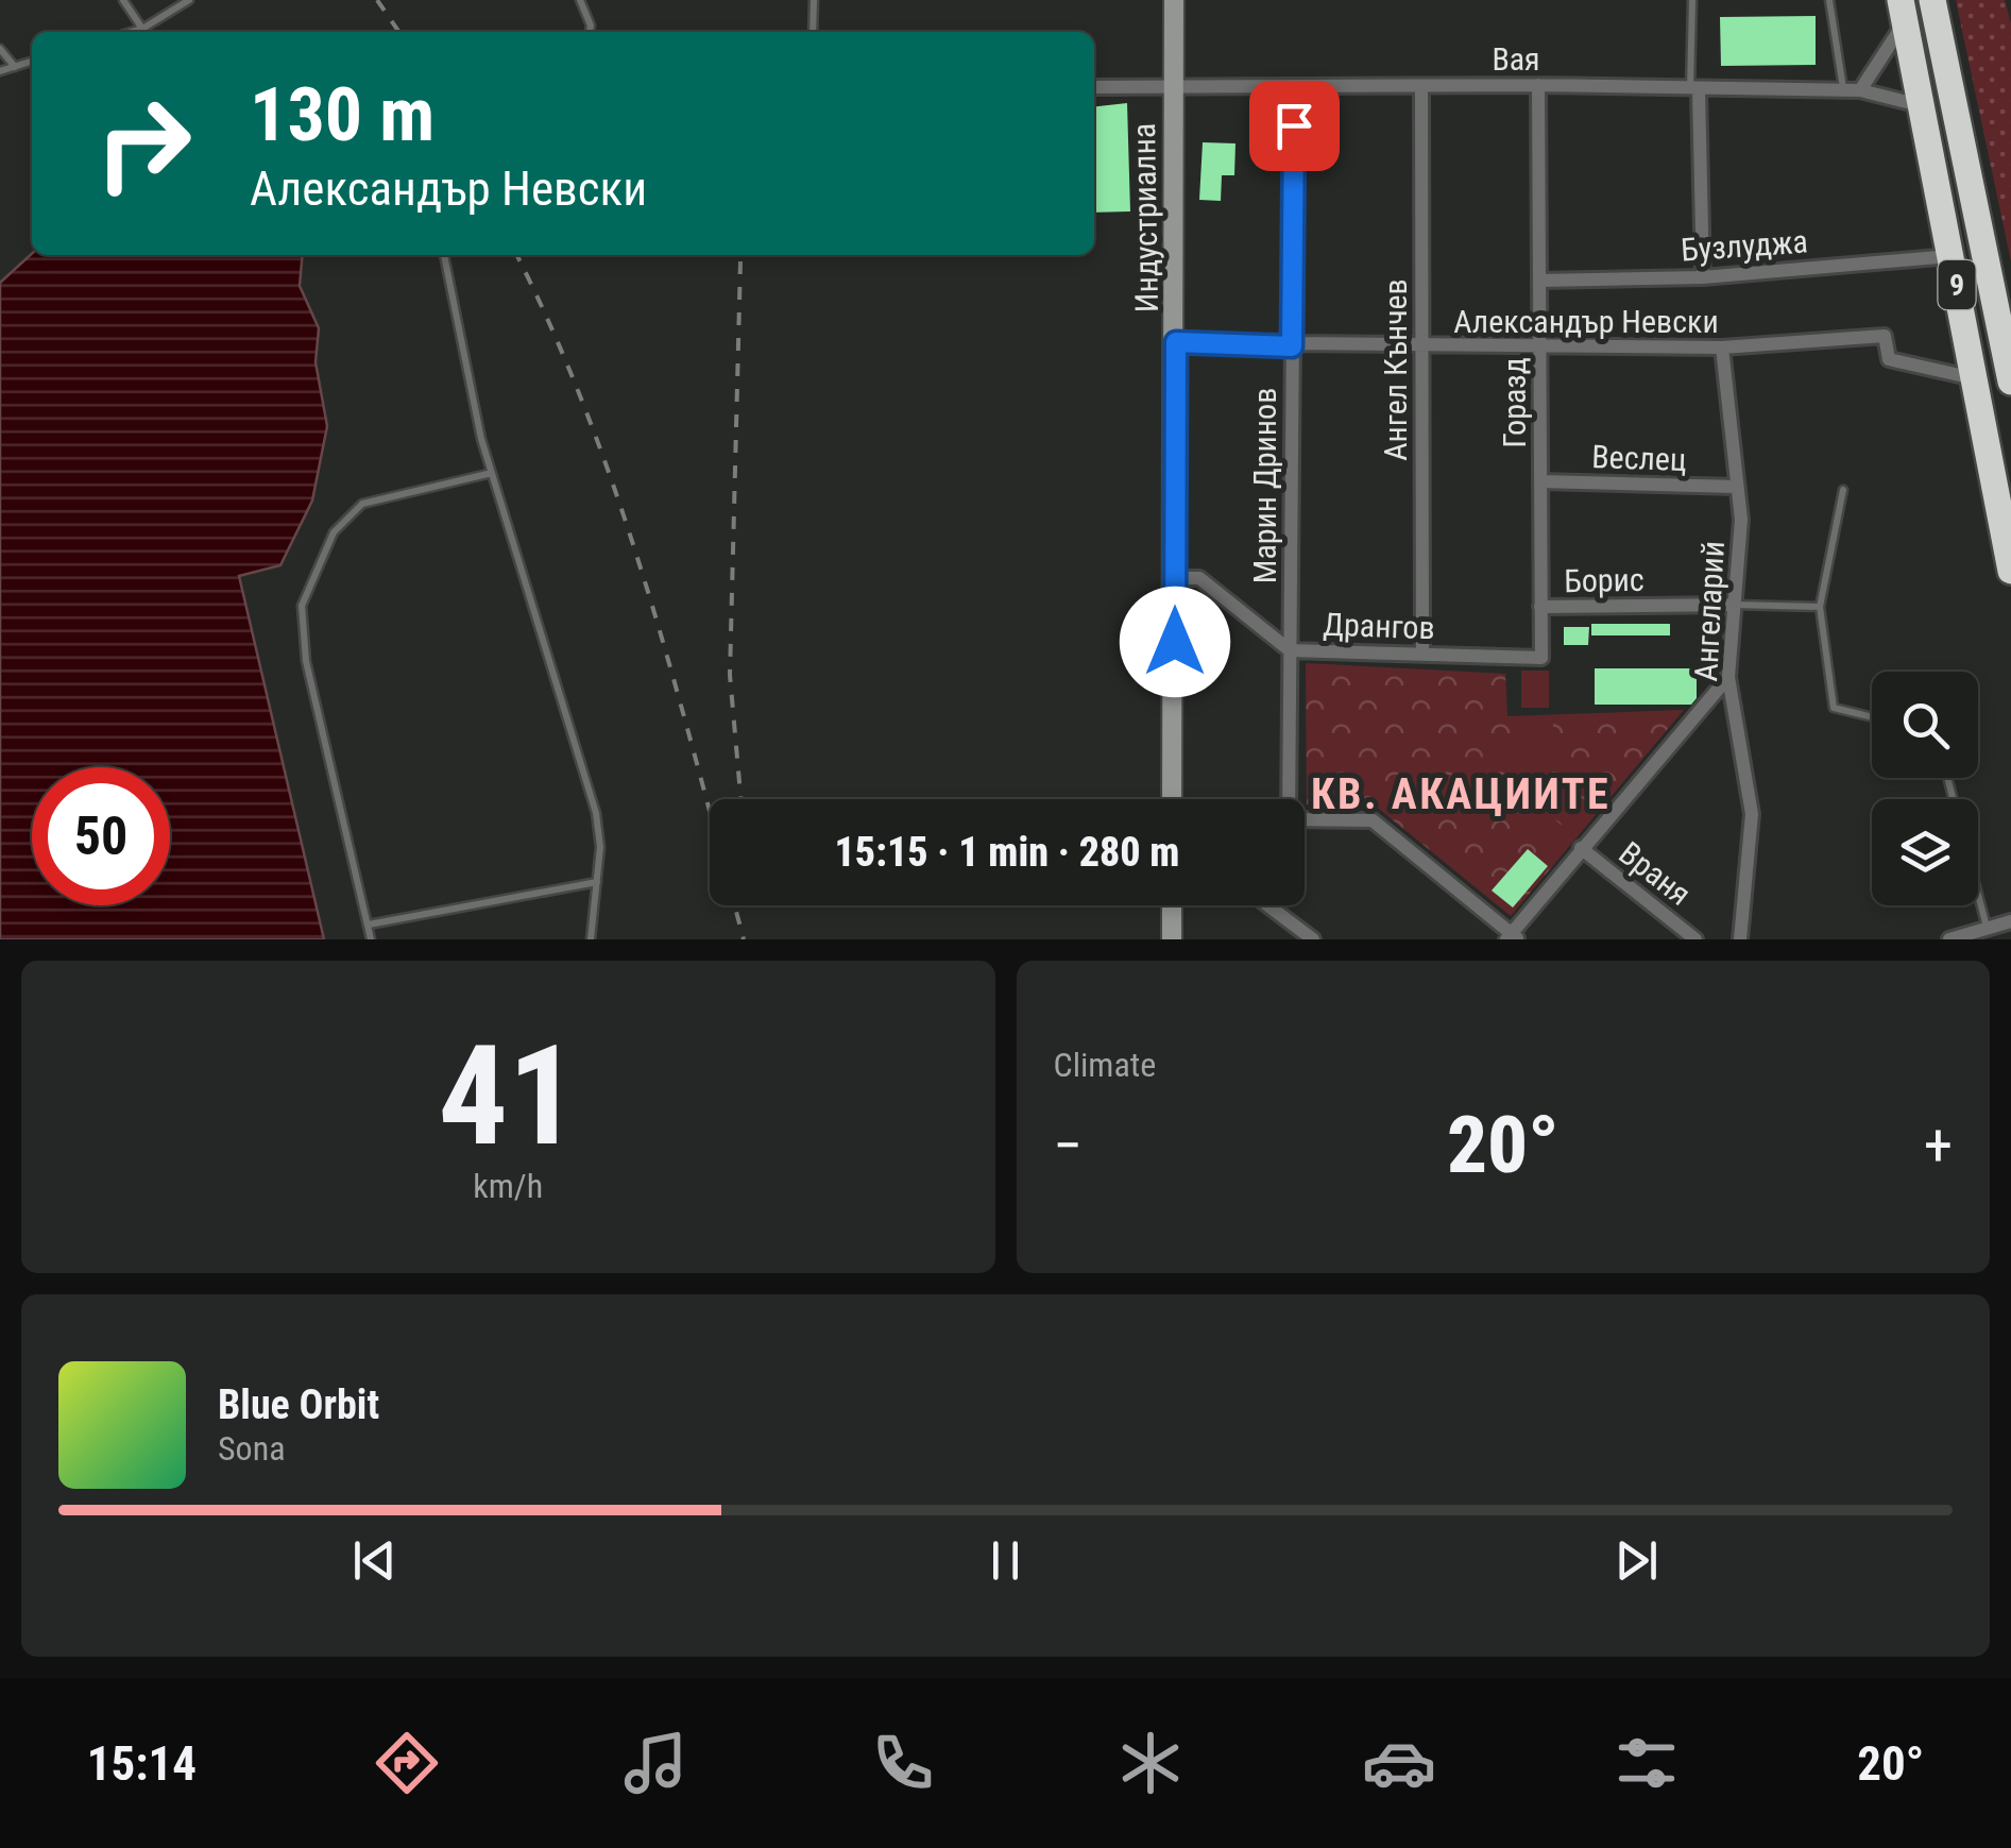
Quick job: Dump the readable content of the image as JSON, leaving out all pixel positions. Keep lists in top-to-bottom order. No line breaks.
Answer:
{"streets":{"highway":["9"],"main road":["Индустриална"],"street":["Вая","Бузлуджа","Александър Невски","Ангел Кънчев","Горазд","Веслец","Марин Дринов","Борис","Ангеларий","Дрангов","Враня"]},"crossings":[["Вая","Индустриална"],["Вая","9"],["Вая","Ангел Кънчев"],["Вая","Горазд"],["Вая","Марин Дринов"],["Индустриална","Александър Невски"],["Индустриална","Дрангов"],["Бузлуджа","9"],["Бузлуджа","Горазд"],["9","Александър Невски"],["Александър Невски","Ангел Кънчев"],["Александър Невски","Горазд"],["Александър Невски","Марин Дринов"],["Александър Невски","Ангеларий"],["Ангел Кънчев","Дрангов"],["Горазд","Веслец"],["Горазд","Борис"],["Горазд","Дрангов"],["Веслец","Ангеларий"],["Марин Дринов","Дрангов"],["Борис","Ангеларий"]],"districts":["КВ. АКАЦИИТЕ"],"page":{"turn":["130 m","Александър Невски"],"limit":"50","trip":"15:15 · 1 min · 280 m","tile":[["41","km/h"],"Climate"],"heat":["−","20°","+"],"song":["Blue Orbit","Sona"],"tabs":["15:14","20°"]}}
